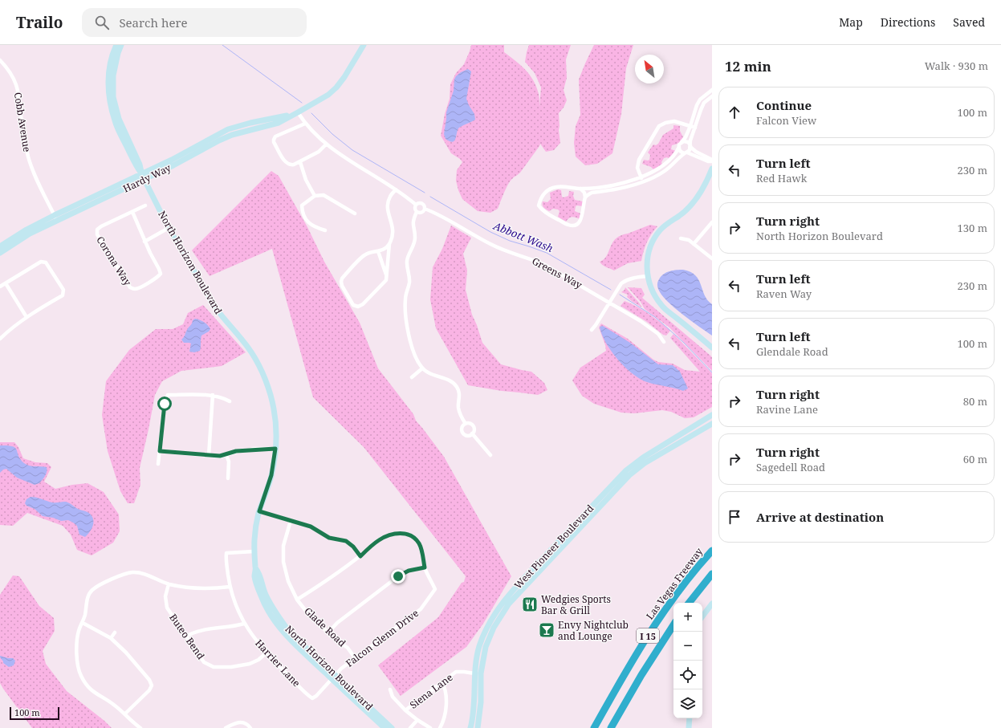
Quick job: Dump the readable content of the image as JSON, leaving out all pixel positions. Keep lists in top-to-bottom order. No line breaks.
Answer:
{"streets":{"highway":["Las Vegas Freeway","I 15"],"main road":["Hardy Way","North Horizon Boulevard","West Pioneer Boulevard"],"street":["Cobb Avenue","Corona Way","Greens Way","Glade Road","Buteo Bend","Falcon Glenn Drive","Harrier Lane","Siena Lane"]},"crossings":[["Cobb Avenue","Hardy Way"],["Hardy Way","North Horizon Boulevard"],["North Horizon Boulevard","Falcon Glenn Drive"],["North Horizon Boulevard","Harrier Lane"],["West Pioneer Boulevard","Siena Lane"],["Glade Road","Falcon Glenn Drive"],["Buteo Bend","Harrier Lane"],["Falcon Glenn Drive","Harrier Lane"]],"water":["Abbott Wash"],"places":{"restaurant":["Wedgies Sports Bar & Grill"],"bar":["Envy Nightclub and Lounge"]},"scale_bar":"100 m","north":"top left","page":{"header":"Trailo","search":"Search here","nav":["Map","Directions","Saved"],"heading":["12 min","Walk · 930 m"],"list":[["Continue","Falcon View","100 m"],["Turn left","Red Hawk","230 m"],["Turn right","North Horizon Boulevard","130 m"],["Turn left","Raven Way","230 m"],["Turn left","Glendale Road","100 m"],["Turn right","Ravine Lane","80 m"],["Turn right","Sagedell Road","60 m"],"Arrive at destination"],"map_buttons":["+","−"],"scale":"100 m"}}
